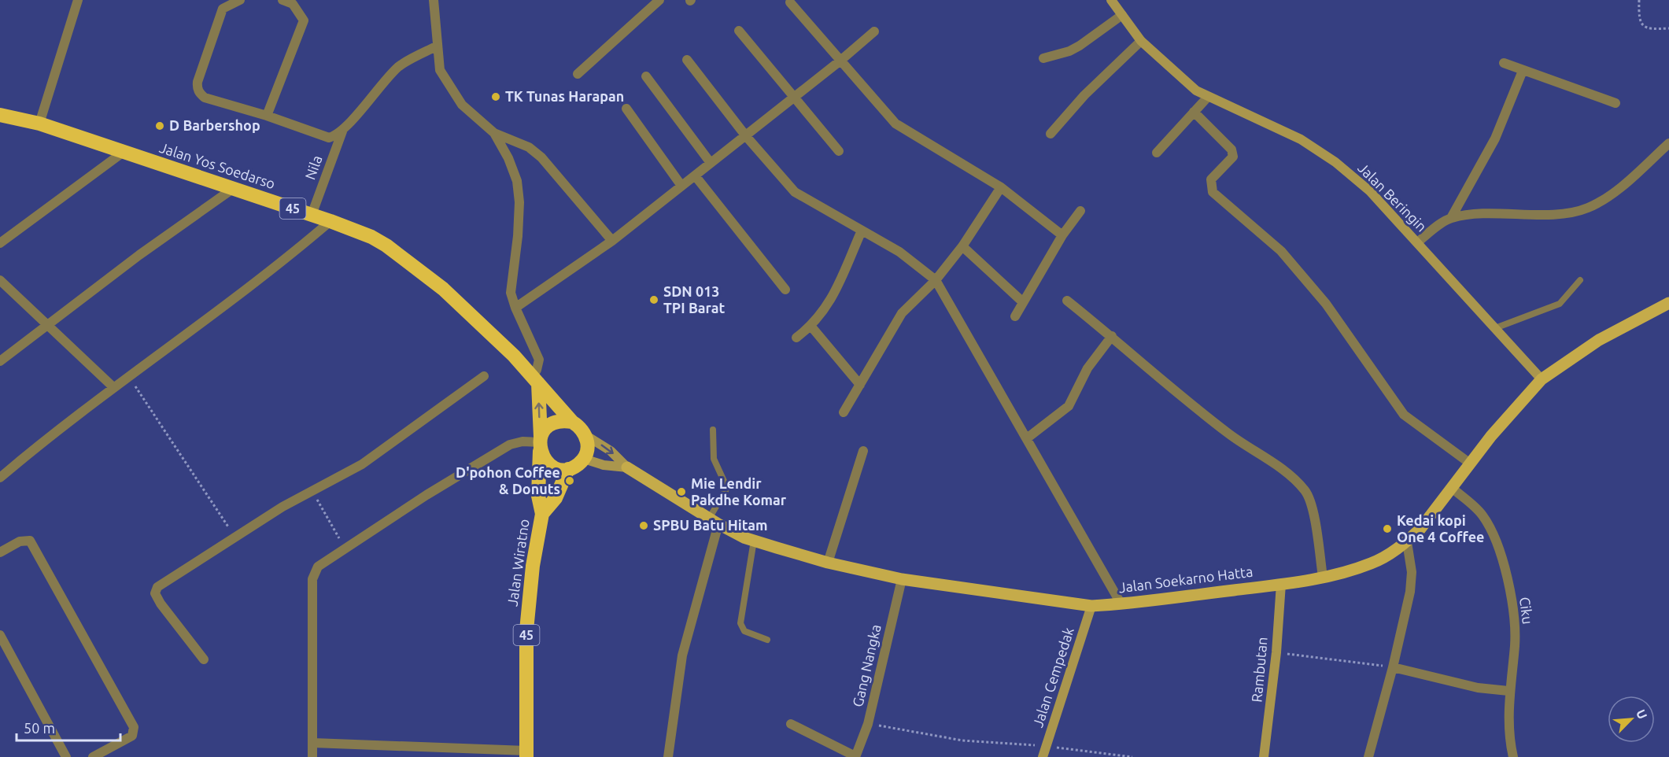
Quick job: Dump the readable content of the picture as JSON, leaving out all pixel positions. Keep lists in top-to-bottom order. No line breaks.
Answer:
{"streets":{"highway":["Jalan Yos Soedarso","45","Jalan Wiratno"],"main road":["Jalan Soekarno Hatta"],"street":["Nila","Jalan Beringin","Ciku","Gang Nangka","Rambutan","Jalan Cempedak"]},"crossings":[["Jalan Yos Soedarso","Nila"],["Jalan Yos Soedarso","45"],["Jalan Yos Soedarso","Jalan Wiratno"],["Jalan Yos Soedarso","Jalan Soekarno Hatta"],["Jalan Beringin","Jalan Soekarno Hatta"],["45","Jalan Wiratno"],["45","Jalan Soekarno Hatta"],["Jalan Wiratno","Jalan Soekarno Hatta"],["Jalan Soekarno Hatta","Ciku"],["Jalan Soekarno Hatta","Gang Nangka"],["Jalan Soekarno Hatta","Rambutan"],["Jalan Soekarno Hatta","Jalan Cempedak"]],"places":["TK Tunas Harapan","D Barbershop","SDN 013 TPI Barat","D'pohon Coffee & Donuts","Mie Lendir Pakdhe Komar","SPBU Batu Hitam","Kedai kopi One 4 Coffee"],"scale_bar":"50 m","north":"top right"}
